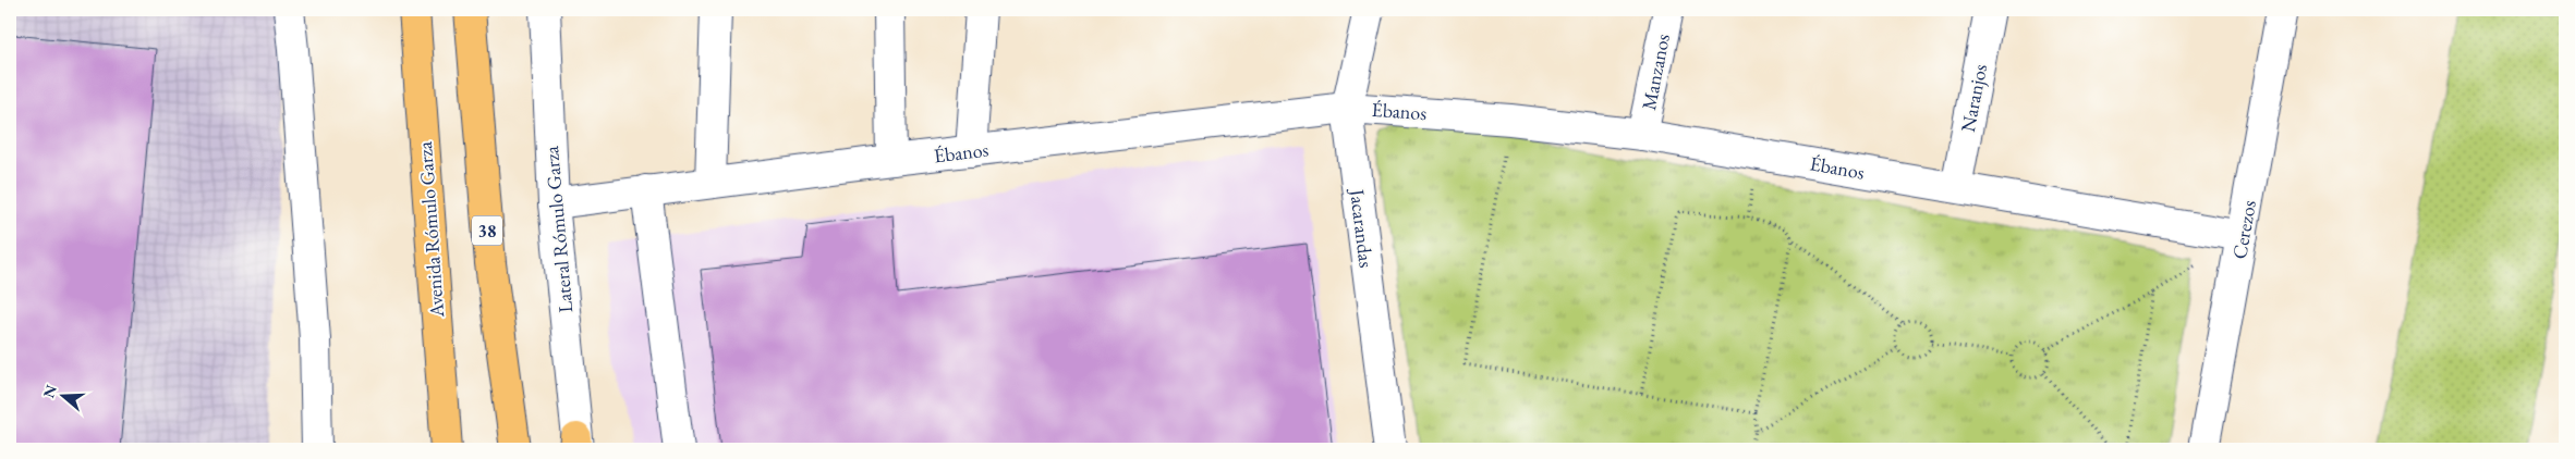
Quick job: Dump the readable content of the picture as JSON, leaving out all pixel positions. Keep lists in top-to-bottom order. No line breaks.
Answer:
{"streets":{"main road":["Avenida Rómulo Garza","38"],"street":["Manzanos","Naranjos","Ébanos","Jacarandas","Lateral Rómulo Garza","Cerezos"]},"crossings":[["Manzanos","Ébanos"],["Naranjos","Ébanos"],["Ébanos","Jacarandas"],["Ébanos","Lateral Rómulo Garza"],["Ébanos","Cerezos"]],"north":"left"}
